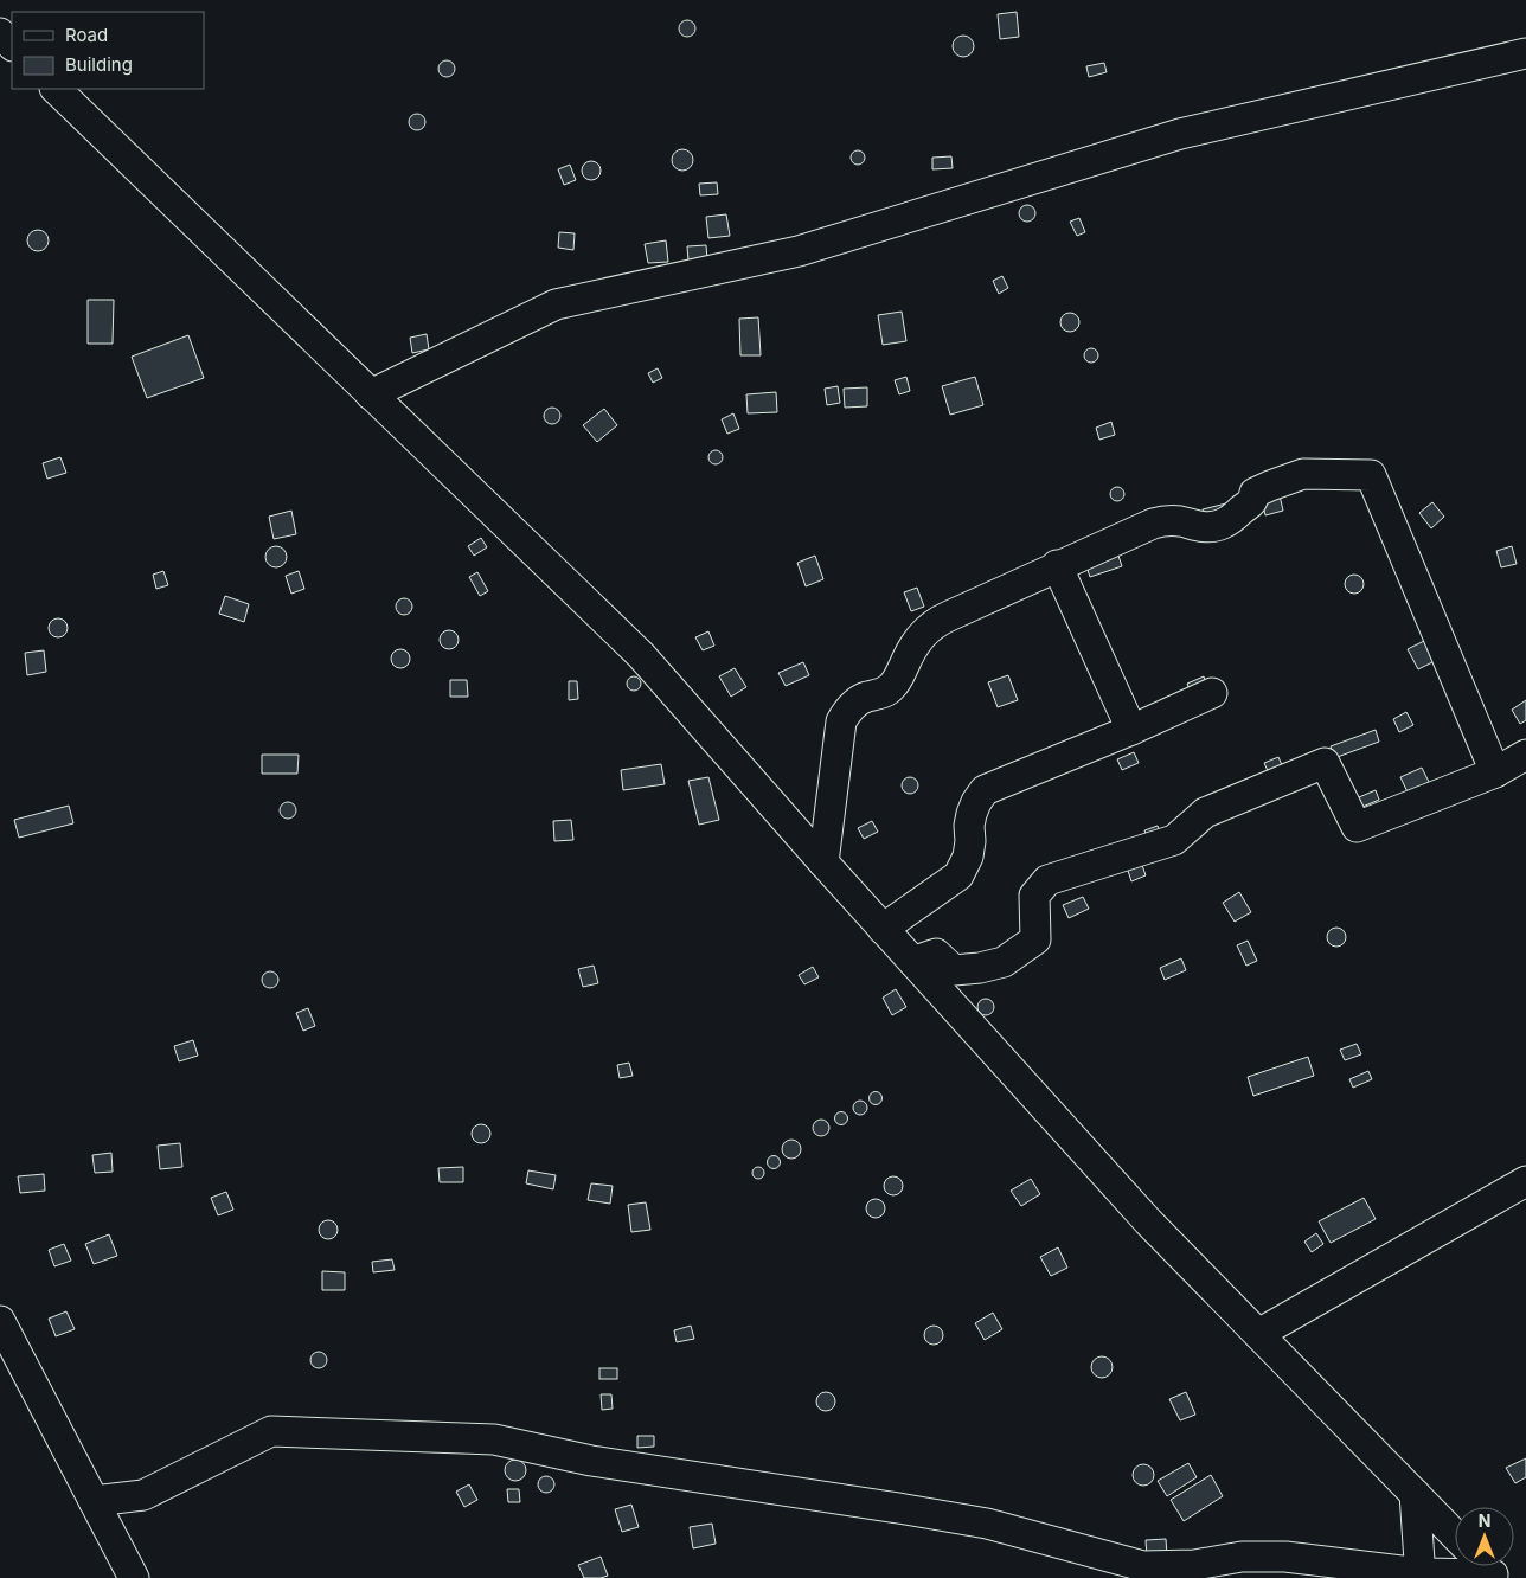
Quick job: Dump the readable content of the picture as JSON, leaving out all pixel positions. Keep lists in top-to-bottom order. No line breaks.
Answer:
{"legend":["Road","Building"],"north":"top"}
